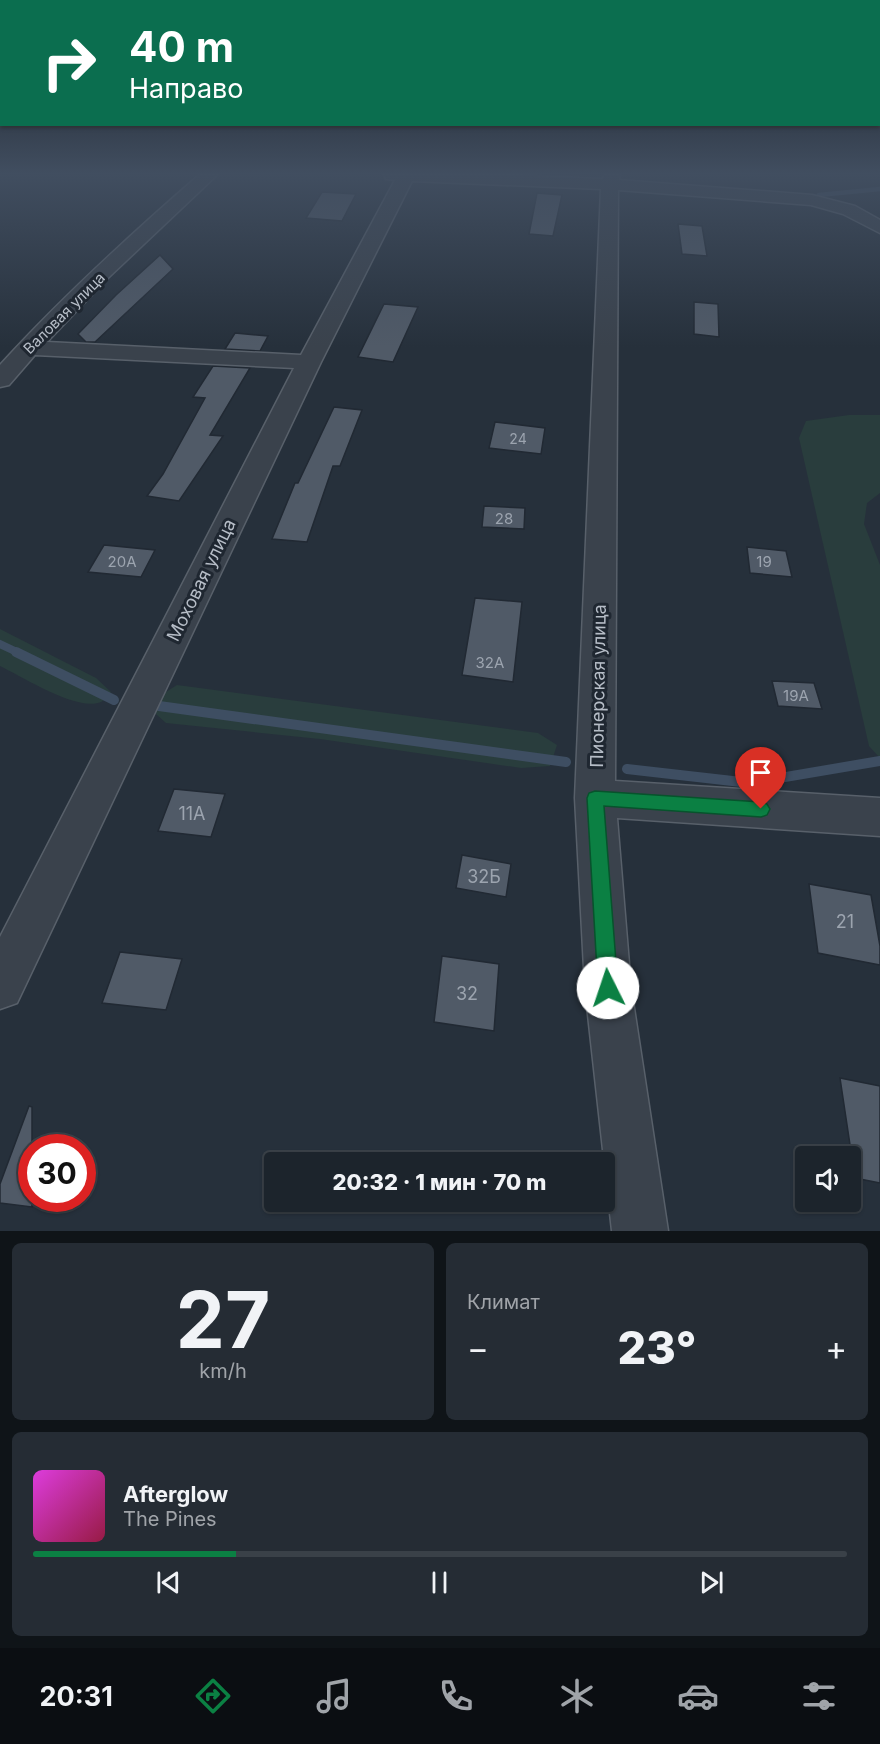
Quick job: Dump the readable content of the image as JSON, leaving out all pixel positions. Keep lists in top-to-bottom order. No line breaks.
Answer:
{"streets":{"street":["Валовая улица","Моховая улица","Пионерская улица"]},"house_numbers":["24","28","20А","19","32А","19А","11А","32Б","21","32"],"page":{"turn":["40 m","Направо"],"limit":"30","trip":"20:32 · 1 мин · 70 m","tile":[["27","km/h"],"Климат"],"heat":["−","23°","+"],"song":["Afterglow","The Pines"],"tabs":"20:31"}}
